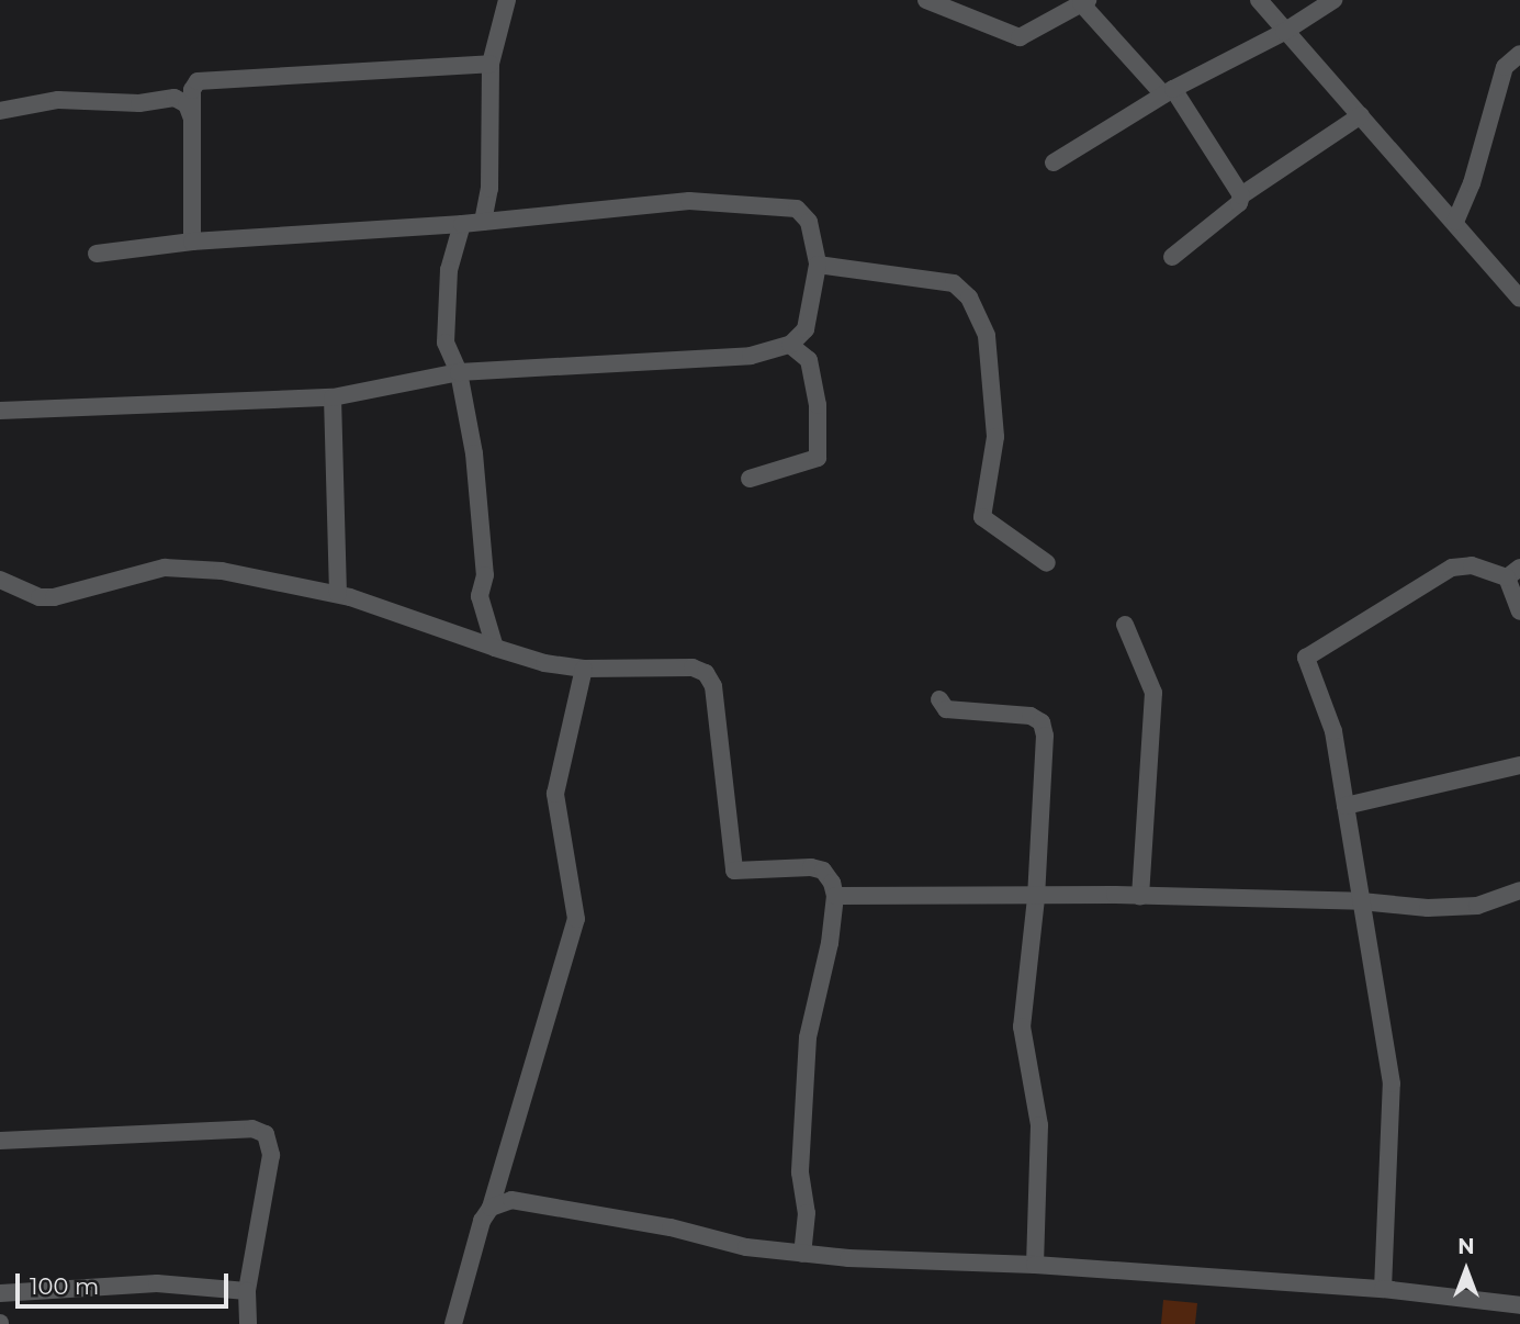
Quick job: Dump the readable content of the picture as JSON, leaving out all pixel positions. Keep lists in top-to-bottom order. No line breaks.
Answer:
{"scale_bar":"100 m","north":"top"}
